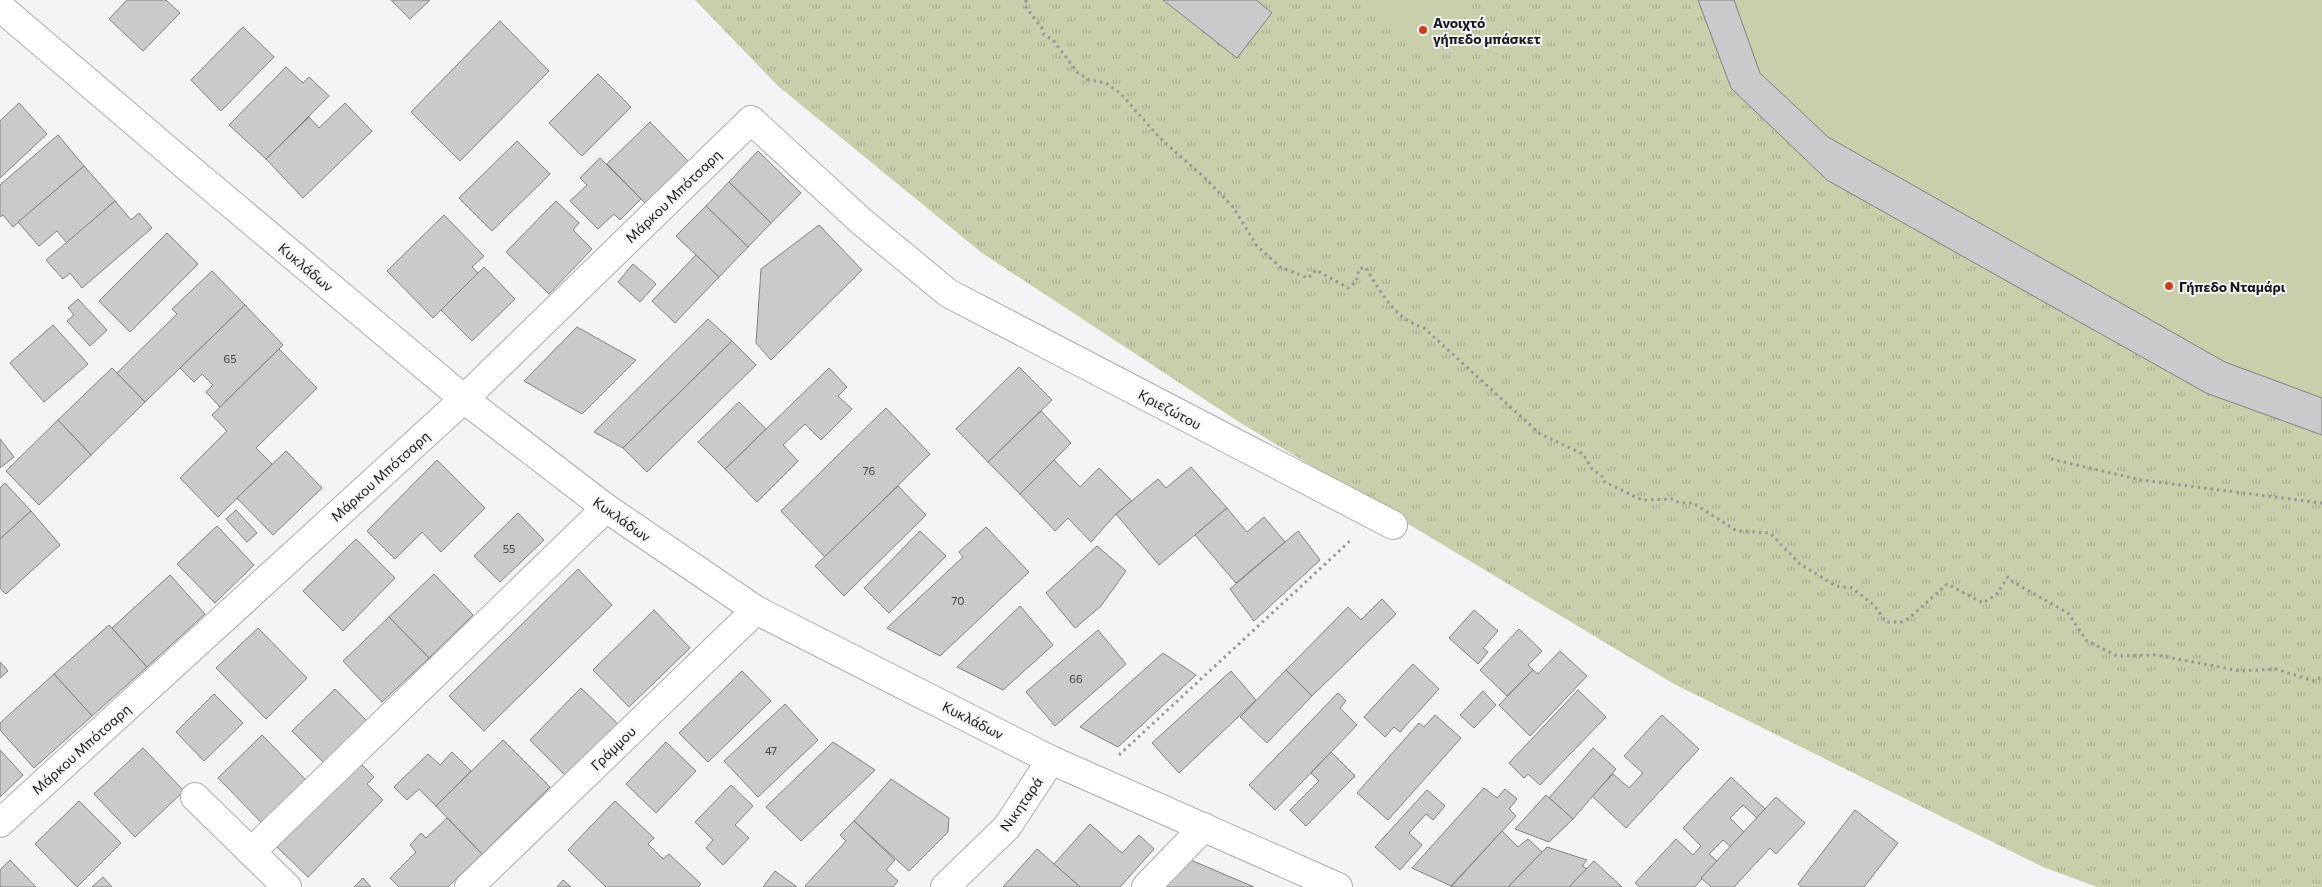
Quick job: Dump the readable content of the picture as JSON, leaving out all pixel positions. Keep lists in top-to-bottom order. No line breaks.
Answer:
{"streets":{"street":["Μάρκου Μπότσαρη","Κυκλάδων","Κριεζώτου","Γράμμου","Νικηταρά"]},"crossings":[["Μάρκου Μπότσαρη","Κυκλάδων"],["Μάρκου Μπότσαρη","Κριεζώτου"],["Κυκλάδων","Γράμμου"],["Κυκλάδων","Νικηταρά"]],"places":["Ανοιχτό γήπεδο μπάσκετ","Γήπεδο Νταμάρι"],"house_numbers":["65","76","55","70","66","47"]}
